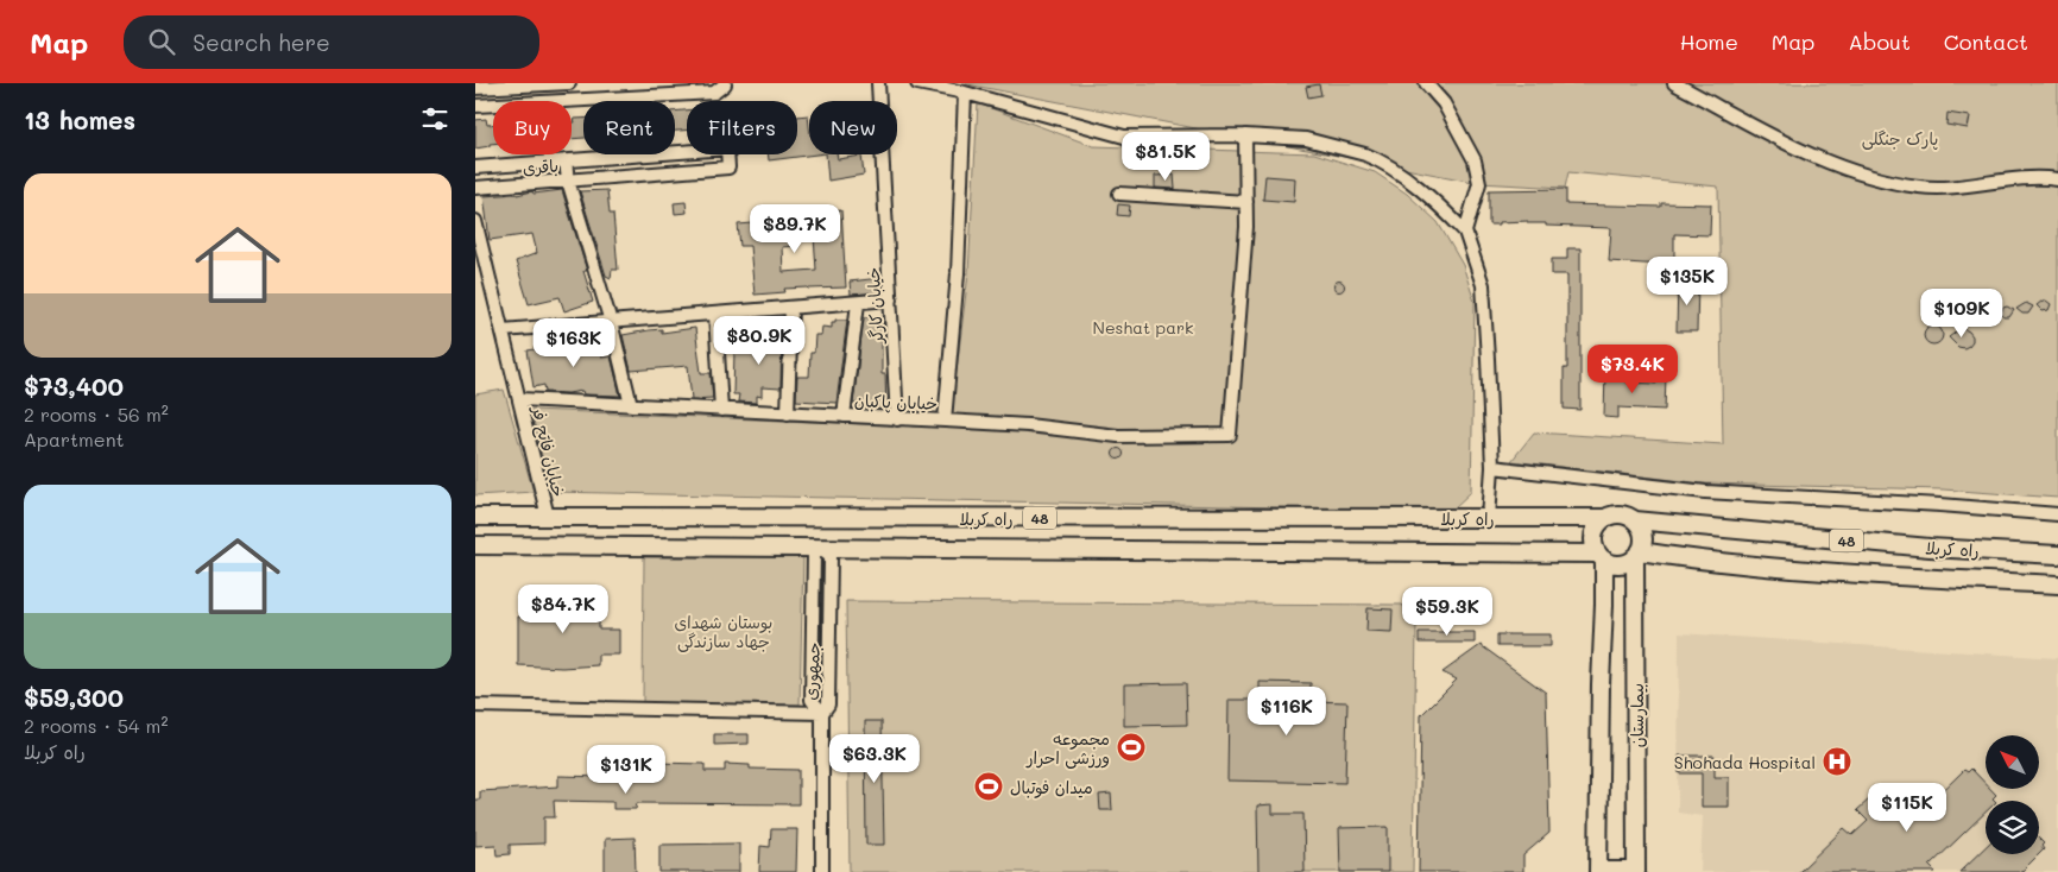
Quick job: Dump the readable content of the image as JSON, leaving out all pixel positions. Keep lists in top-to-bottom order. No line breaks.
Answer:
{"streets":{"main road":["راه کربلا","48","بیمارستان"],"street":["باقری","خیابان کارگر","خیابان پاکبان","خیابان فاتح فر","جمهوری"]},"crossings":[["خیابان کارگر","خیابان پاکبان"],["خیابان پاکبان","خیابان فاتح فر"],["خیابان فاتح فر","راه کربلا"],["راه کربلا","48"],["راه کربلا","جمهوری"],["راه کربلا","بیمارستان"],["48","بیمارستان"]],"parks":["پارک جنگلی","Neshat park","بوستان شهدای جهاد سازندگی"],"places":{"sports":["مجموعه ورزشی احرار","میدان فوتبال"],"hospital":["Shohada Hospital"]},"north":"top left","page":{"header":"Map","search":"Search here","nav":["Home","Map","About","Contact"],"heading":"13 homes","chip":["Buy","Rent","Filters","New"],"price":["$81.5K","$89.7K","$135K","$109K","$80.9K","$163K","$73.4K","$84.7K","$59.3K","$116K","$63.3K","$131K","$115K"],"list":[{"name":"$73,400","note":"2 rooms · 56 m² · Apartment"},{"name":"$59,300","note":"2 rooms · 54 m² · راه کربلا"}]}}
